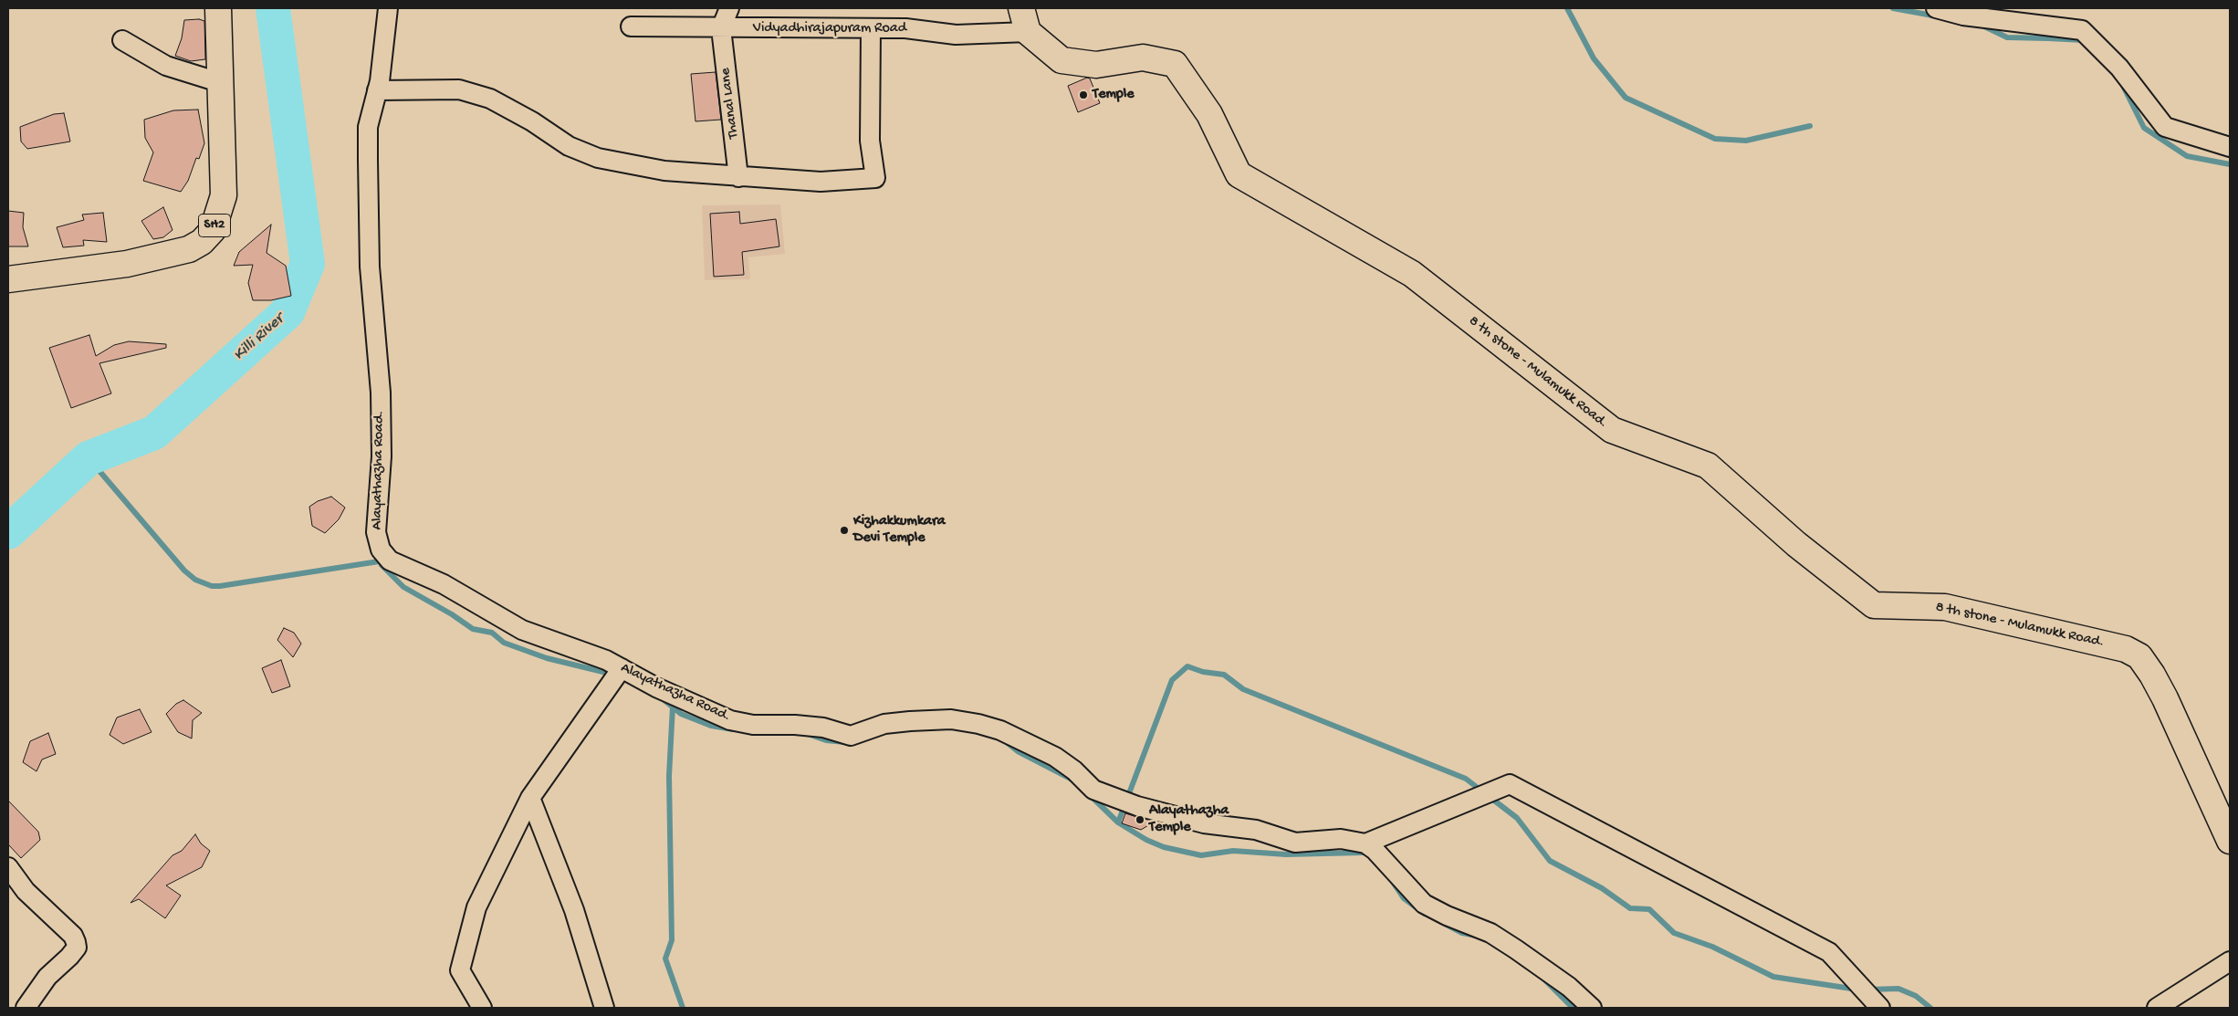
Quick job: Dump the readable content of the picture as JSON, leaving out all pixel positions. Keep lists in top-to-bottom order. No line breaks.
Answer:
{"streets":{"main road":["SH2","8 th stone - Mulamukk Road."],"street":["Vidyadhirajapuram Road","Thanal Lane","Alayathazha Road."]},"crossings":[["Vidyadhirajapuram Road","Thanal Lane"],["Vidyadhirajapuram Road","8 th stone - Mulamukk Road."]],"water":["Killi River"],"places":["Temple","Kizhakkumkara Devi Temple","Alayathazha Temple"]}
